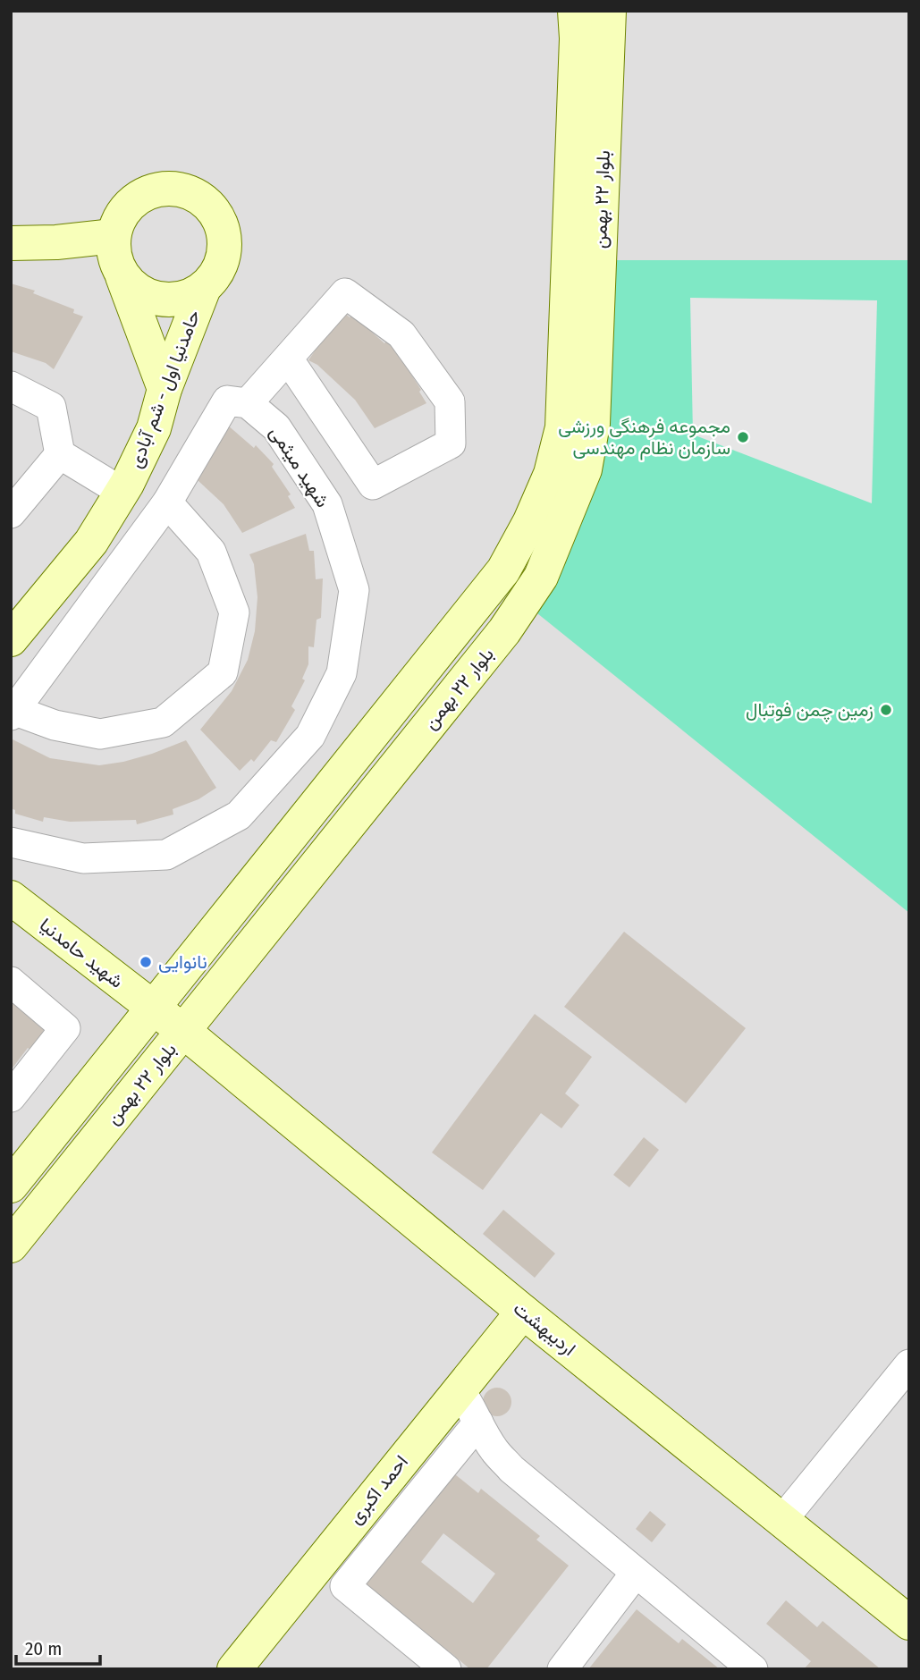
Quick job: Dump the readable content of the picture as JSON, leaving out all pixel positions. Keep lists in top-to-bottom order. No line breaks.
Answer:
{"streets":{"street":["بلوار ۲۲ بهمن","حامدنیا اول - شم آبادی","شهید میثمی","شهید حامدنیا","اردیبهشت","احمد اکبری"]},"crossings":[["بلوار ۲۲ بهمن","شهید حامدنیا"],["بلوار ۲۲ بهمن","اردیبهشت"],["شهید حامدنیا","اردیبهشت"],["اردیبهشت","احمد اکبری"]],"places":["مجموعه فرهنگی ورزشی سازمان نظام مهندسی","زمین چمن فوتبال","نانوایی"],"scale_bar":"20 m"}
